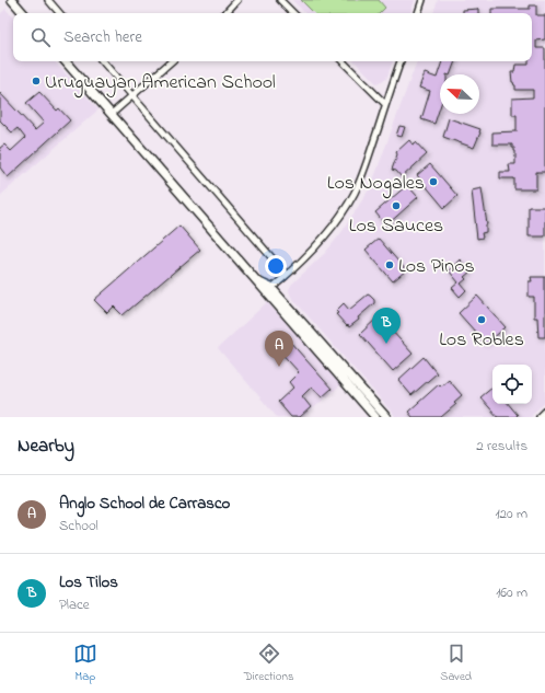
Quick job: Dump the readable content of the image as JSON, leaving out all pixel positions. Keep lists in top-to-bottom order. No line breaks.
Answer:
{"places":["Uruguayan American School","Los Nogales","Los Sauces","Los Pinos","Los Robles"],"north":"top left","page":{"search":"Search here","pins":["B","A"],"heading":["Nearby","2 results"],"list":[{"mark":"A","name":"Anglo School de Carrasco","note":"School","value":"120 m"},{"mark":"B","name":"Los Tilos","note":"Place","value":"160 m"}],"nav":["Map","Directions","Saved"]}}
